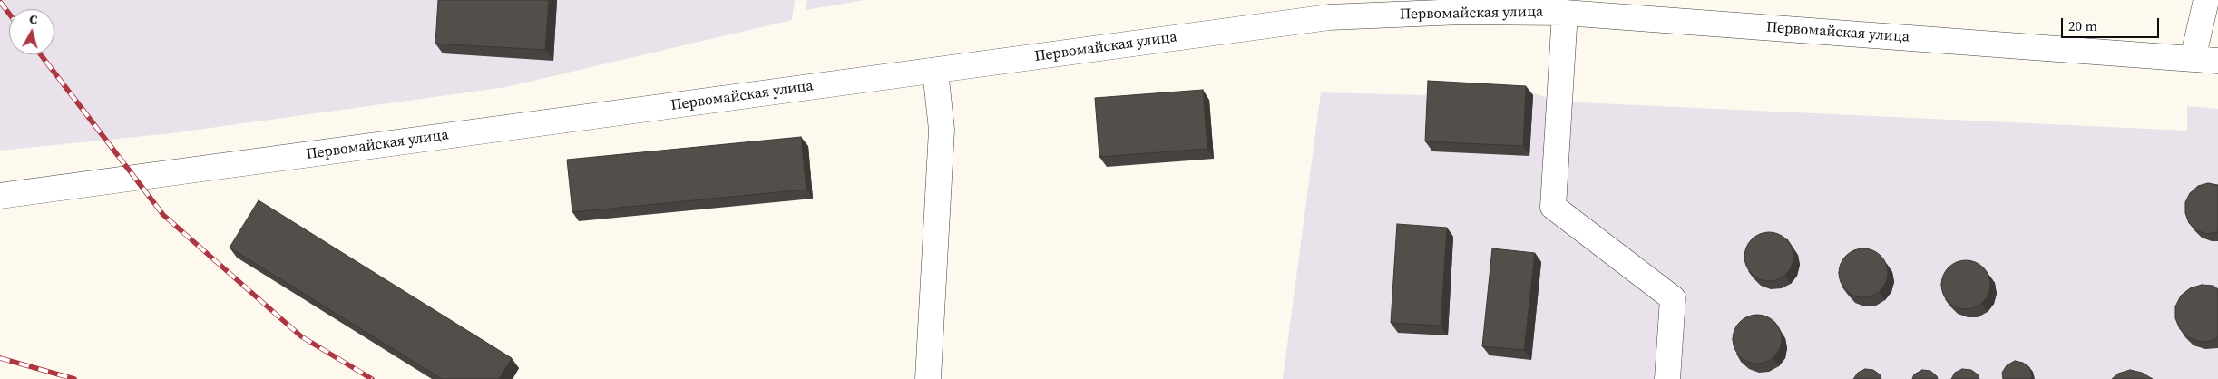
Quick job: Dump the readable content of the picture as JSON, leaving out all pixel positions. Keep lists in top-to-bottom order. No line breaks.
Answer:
{"streets":{"street":["Первомайская улица"]},"scale_bar":"20 m","north":"top"}
